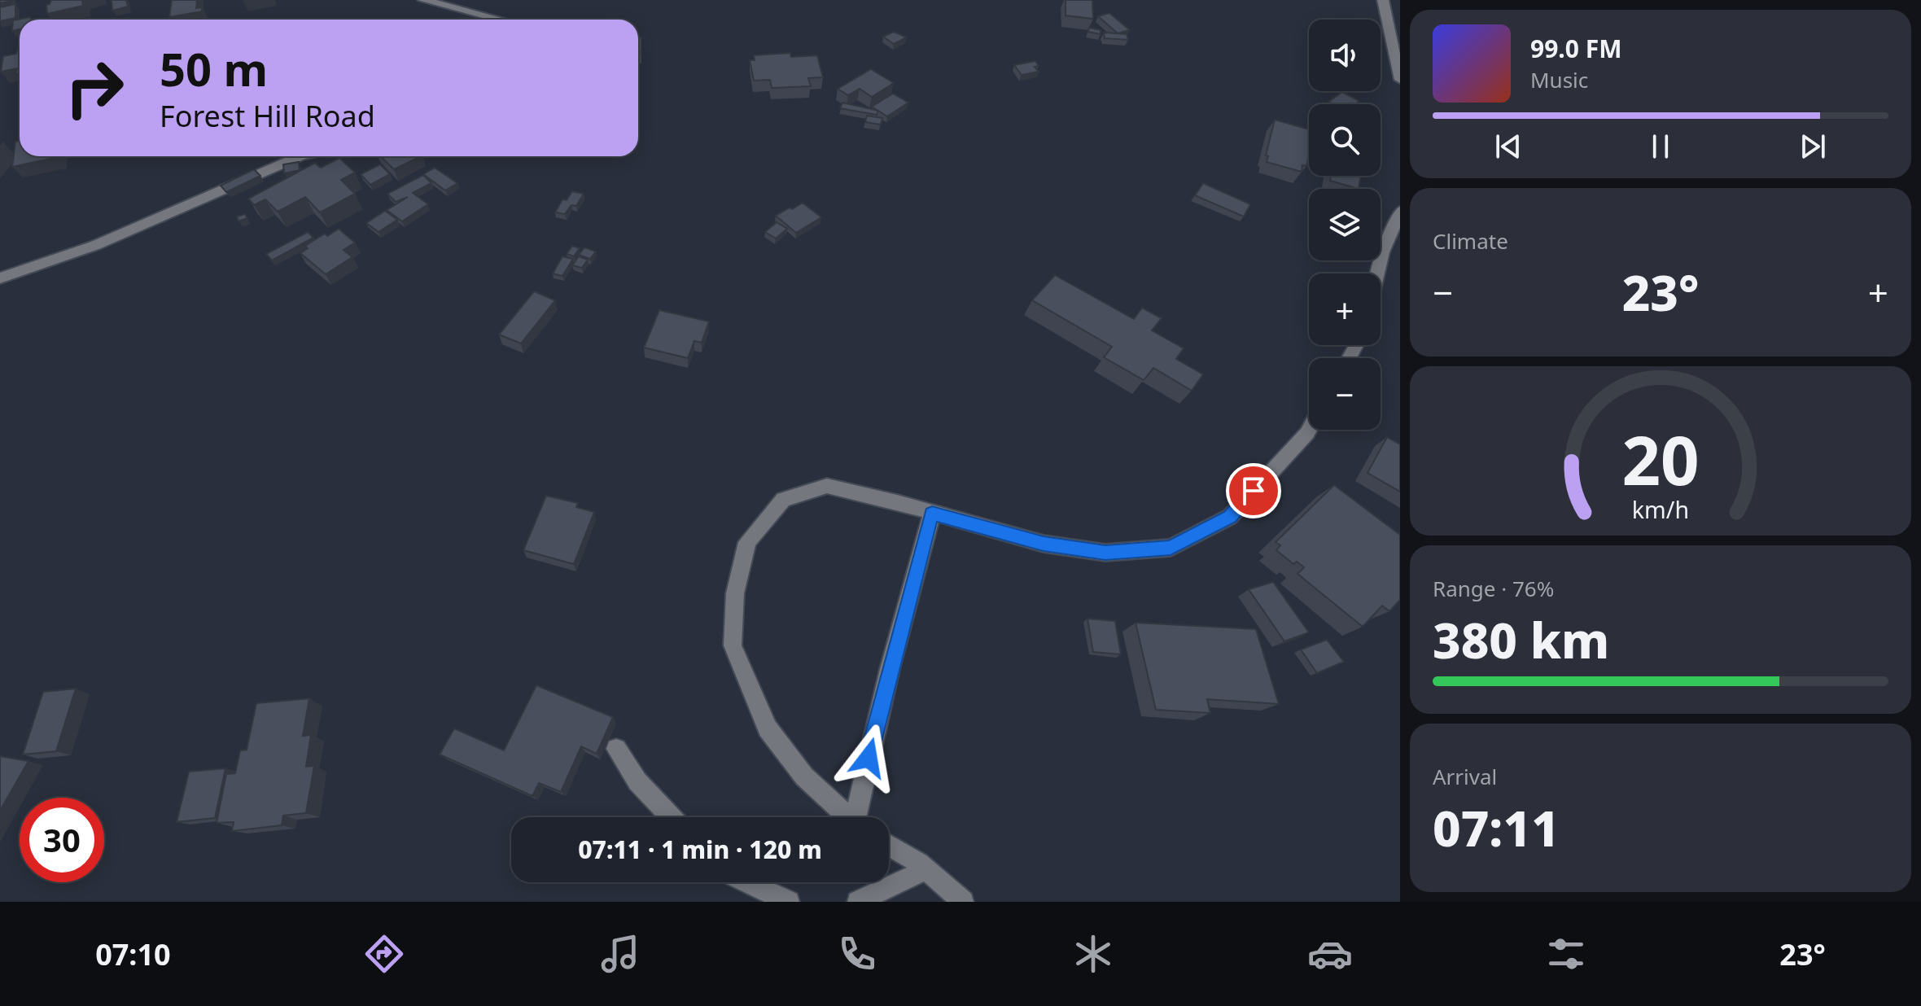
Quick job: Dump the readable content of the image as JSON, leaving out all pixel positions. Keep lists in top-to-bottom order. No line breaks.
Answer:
{"page":{"map_buttons":["+","−"],"turn":["50 m","Forest Hill Road"],"song":["99.0 FM","Music"],"tile":["Climate",["Range · 76%","380 km"],["Arrival","07:11"]],"heat":["−","23°","+"],"limit":"30","trip":"07:11 · 1 min · 120 m","tabs":["07:10","23°"],"gauge":["20","km/h"]}}
